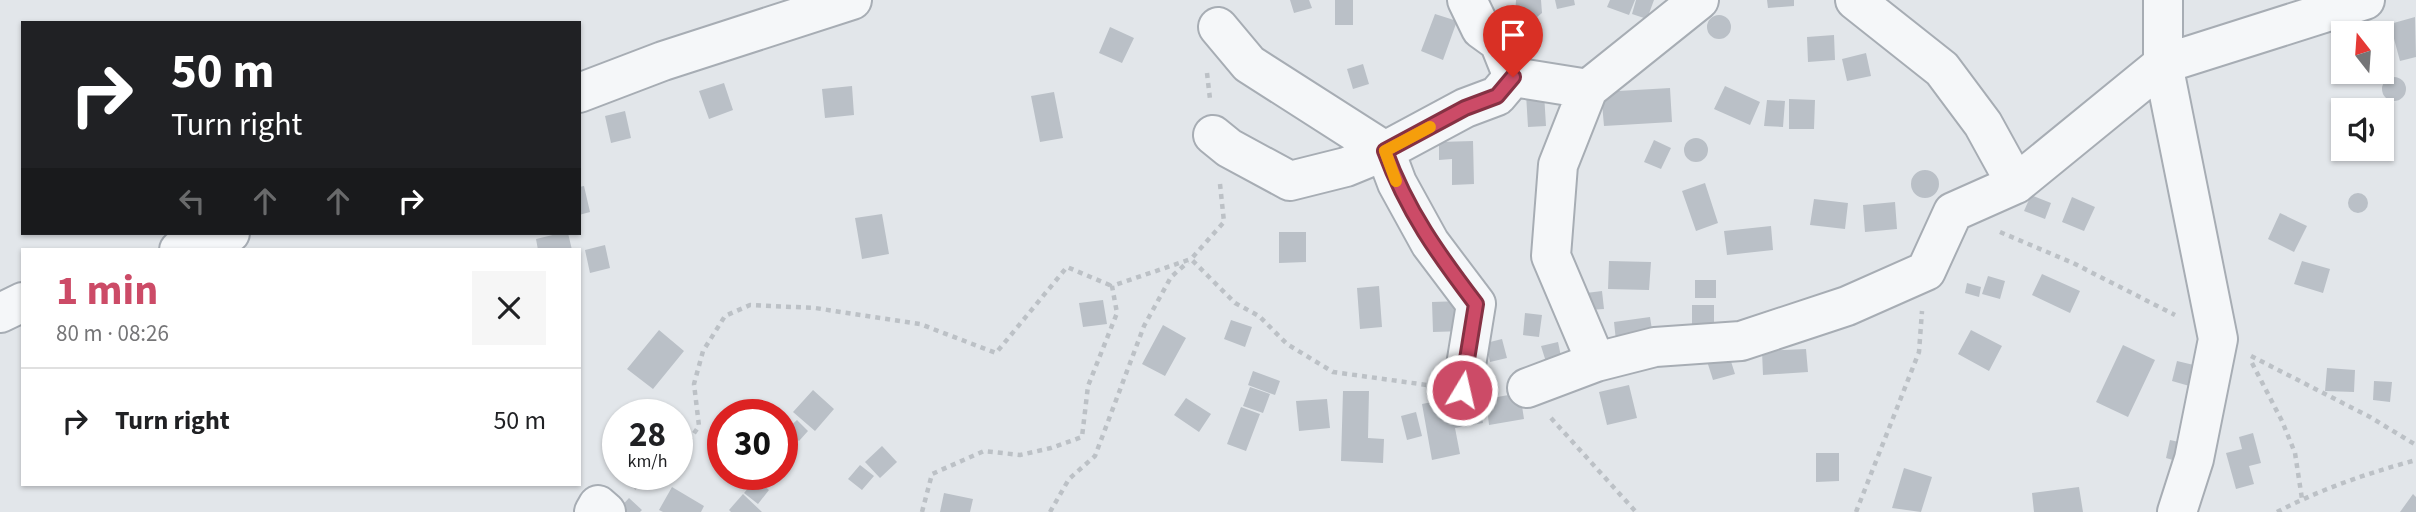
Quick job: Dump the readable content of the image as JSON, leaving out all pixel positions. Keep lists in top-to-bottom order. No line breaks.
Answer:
{"north":"top","page":{"turn":["50 m","Turn right"],"heading":["1 min","80 m · 08:26"],"list":[{"name":"Turn right","value":"50 m"}],"speed":"28 km/h","limit":"30"}}
